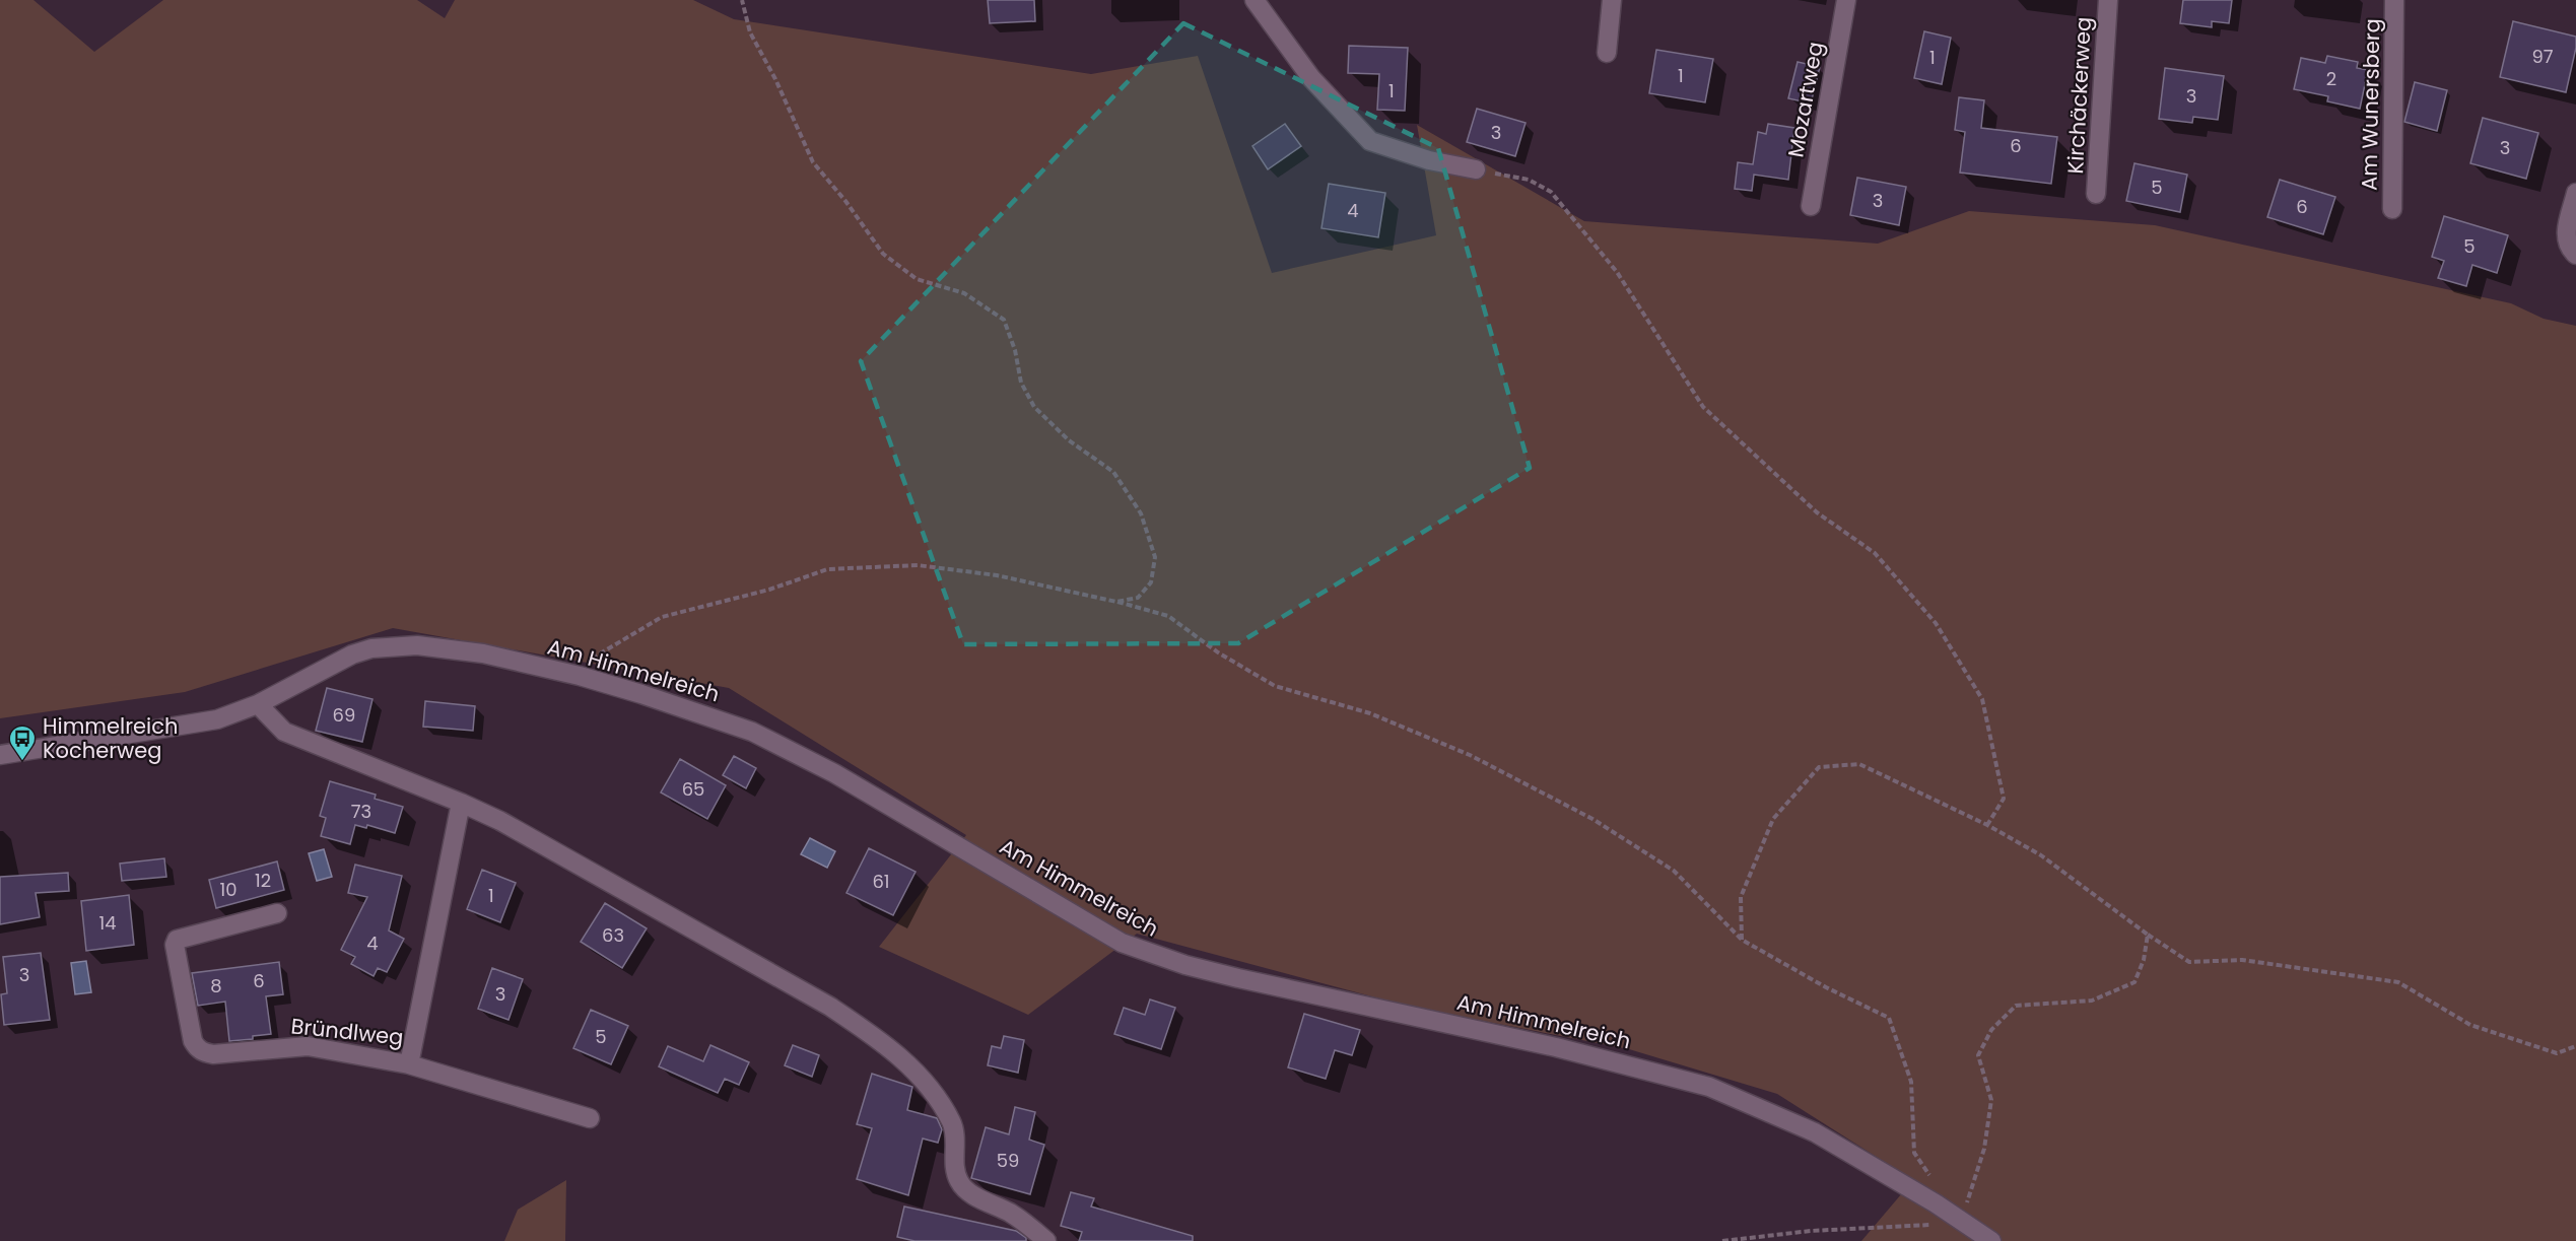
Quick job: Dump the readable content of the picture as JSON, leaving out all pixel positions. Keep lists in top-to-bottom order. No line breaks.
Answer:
{"streets":{"street":["Kirchäckerweg","Mozartweg","Am Wunersberg","Am Himmelreich","Bründlweg"]},"places":{"bus stop":["Himmelreich Kocherweg"]},"house_numbers":["97","1","1","2","1","3","3","6","3","5","3","6","4","5","69","65","73","12","61","10","1","14","63","4","3","6","8","3","5","59"]}
